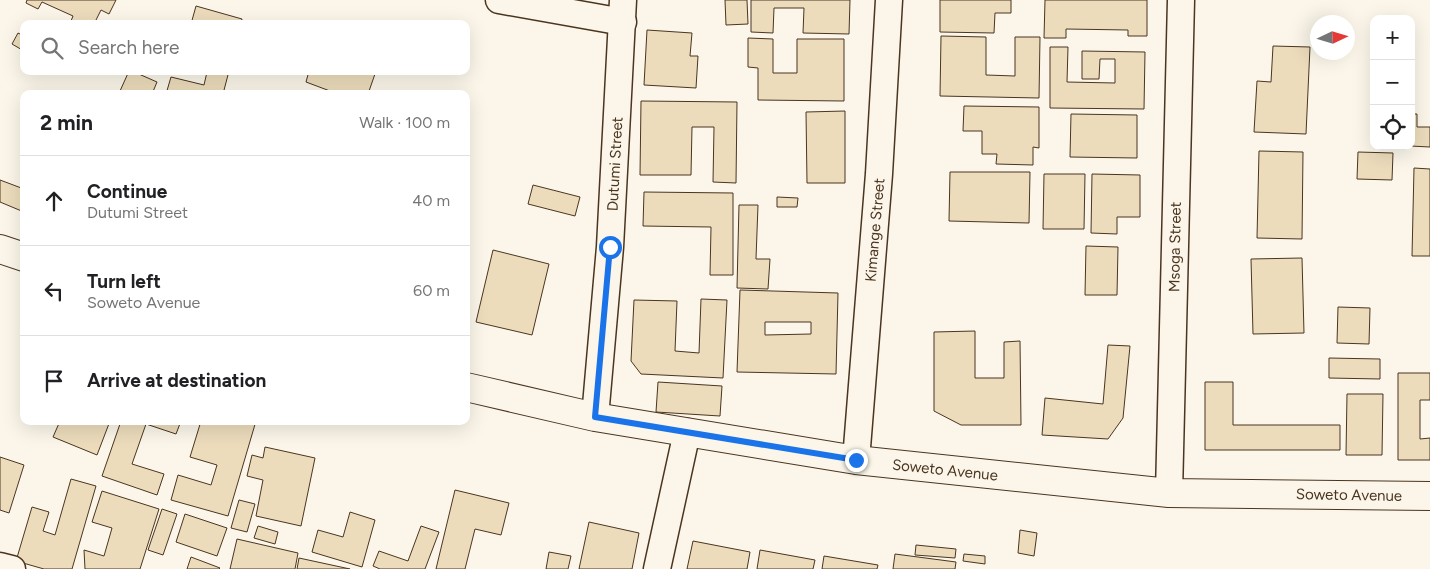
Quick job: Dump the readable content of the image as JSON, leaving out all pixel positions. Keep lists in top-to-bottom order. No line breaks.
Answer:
{"streets":{"street":["Dutumi Street","Kimange Street","Msoga Street","Soweto Avenue"]},"crossings":[["Dutumi Street","Soweto Avenue"],["Kimange Street","Soweto Avenue"],["Msoga Street","Soweto Avenue"]],"north":"right","page":{"map_buttons":["+","−"],"search":"Search here","heading":["2 min","Walk · 100 m"],"list":[["Continue","Dutumi Street","40 m"],["Turn left","Soweto Avenue","60 m"],"Arrive at destination"]}}
